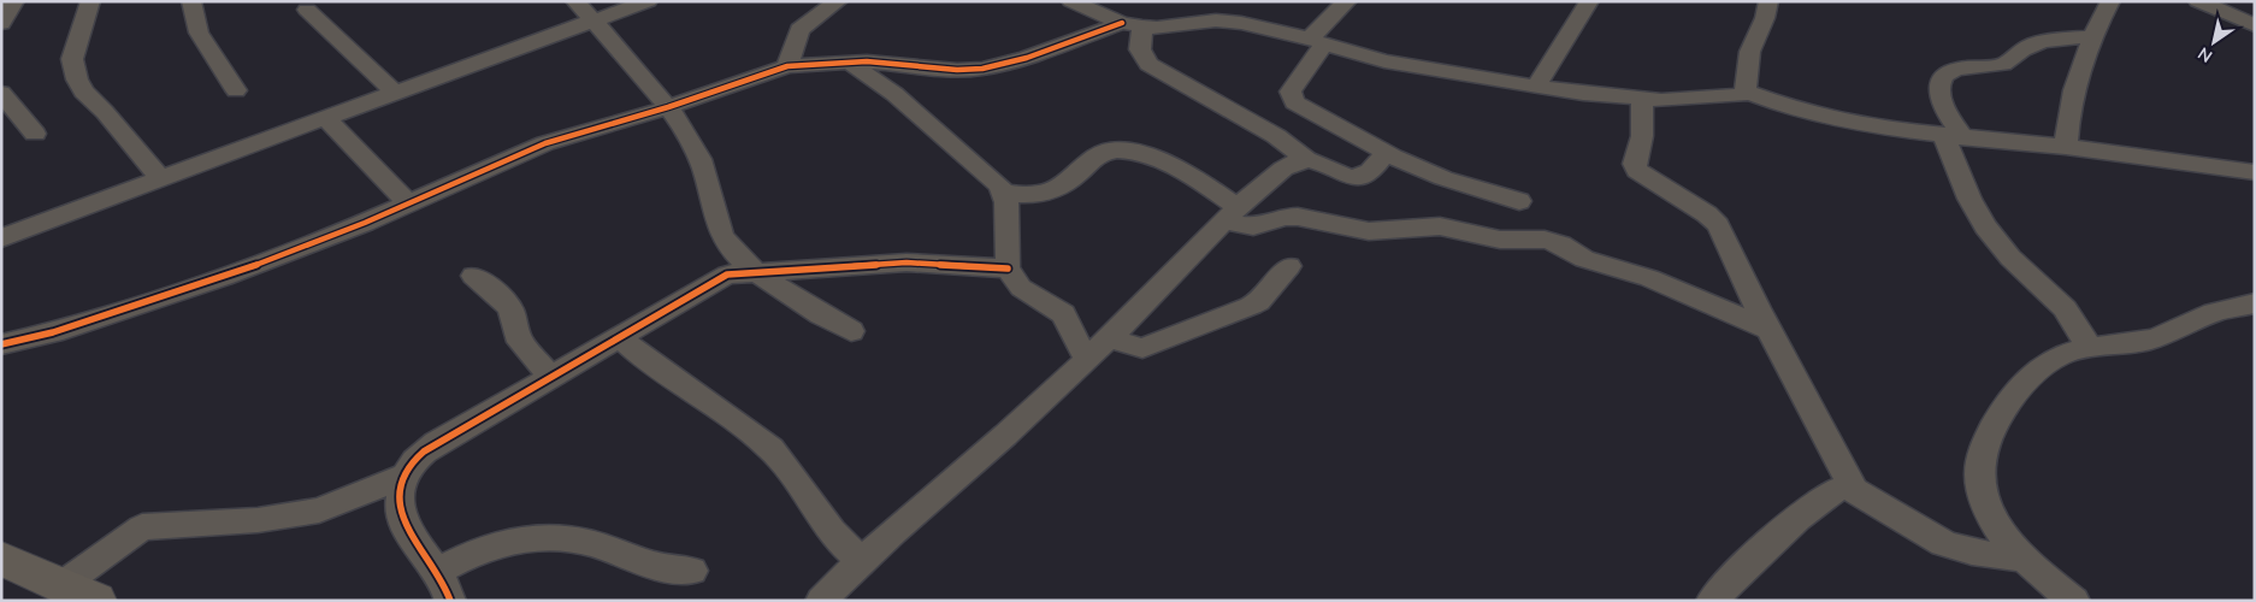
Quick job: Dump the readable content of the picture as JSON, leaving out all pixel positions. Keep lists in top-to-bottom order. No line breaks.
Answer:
{"north":"bottom left"}
